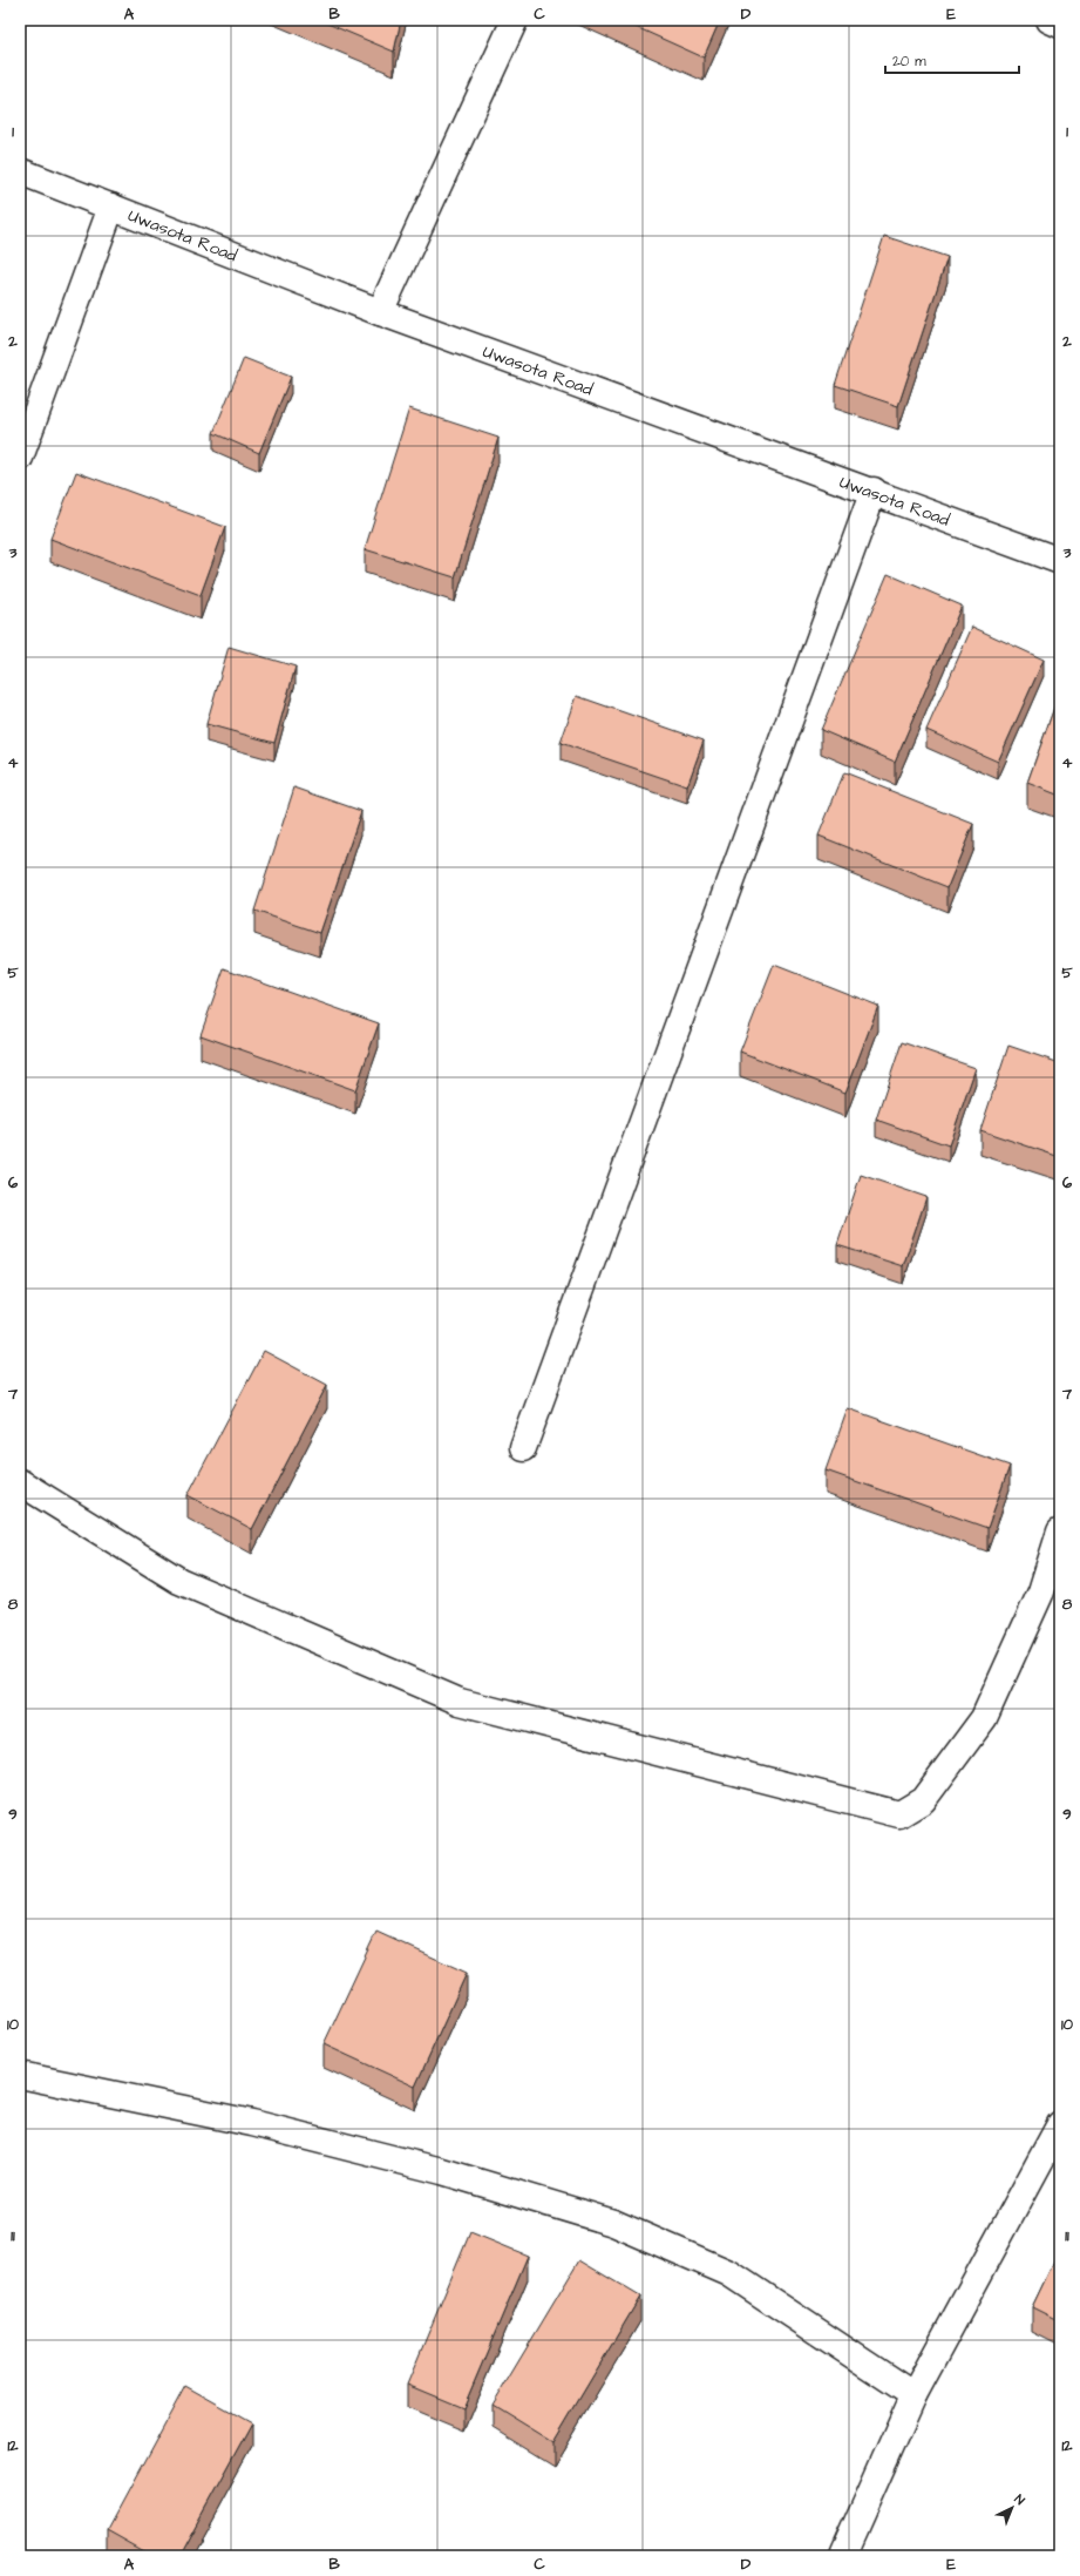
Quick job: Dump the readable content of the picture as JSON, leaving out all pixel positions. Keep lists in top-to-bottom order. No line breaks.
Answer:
{"streets":{"street":["Uwasota Road"]},"scale_bar":"20 m","north":"top right","grid":{"columns":["A","B","C","D","E"],"rows":["1","2","3","4","5","6","7","8","9","10","11","12"]}}
